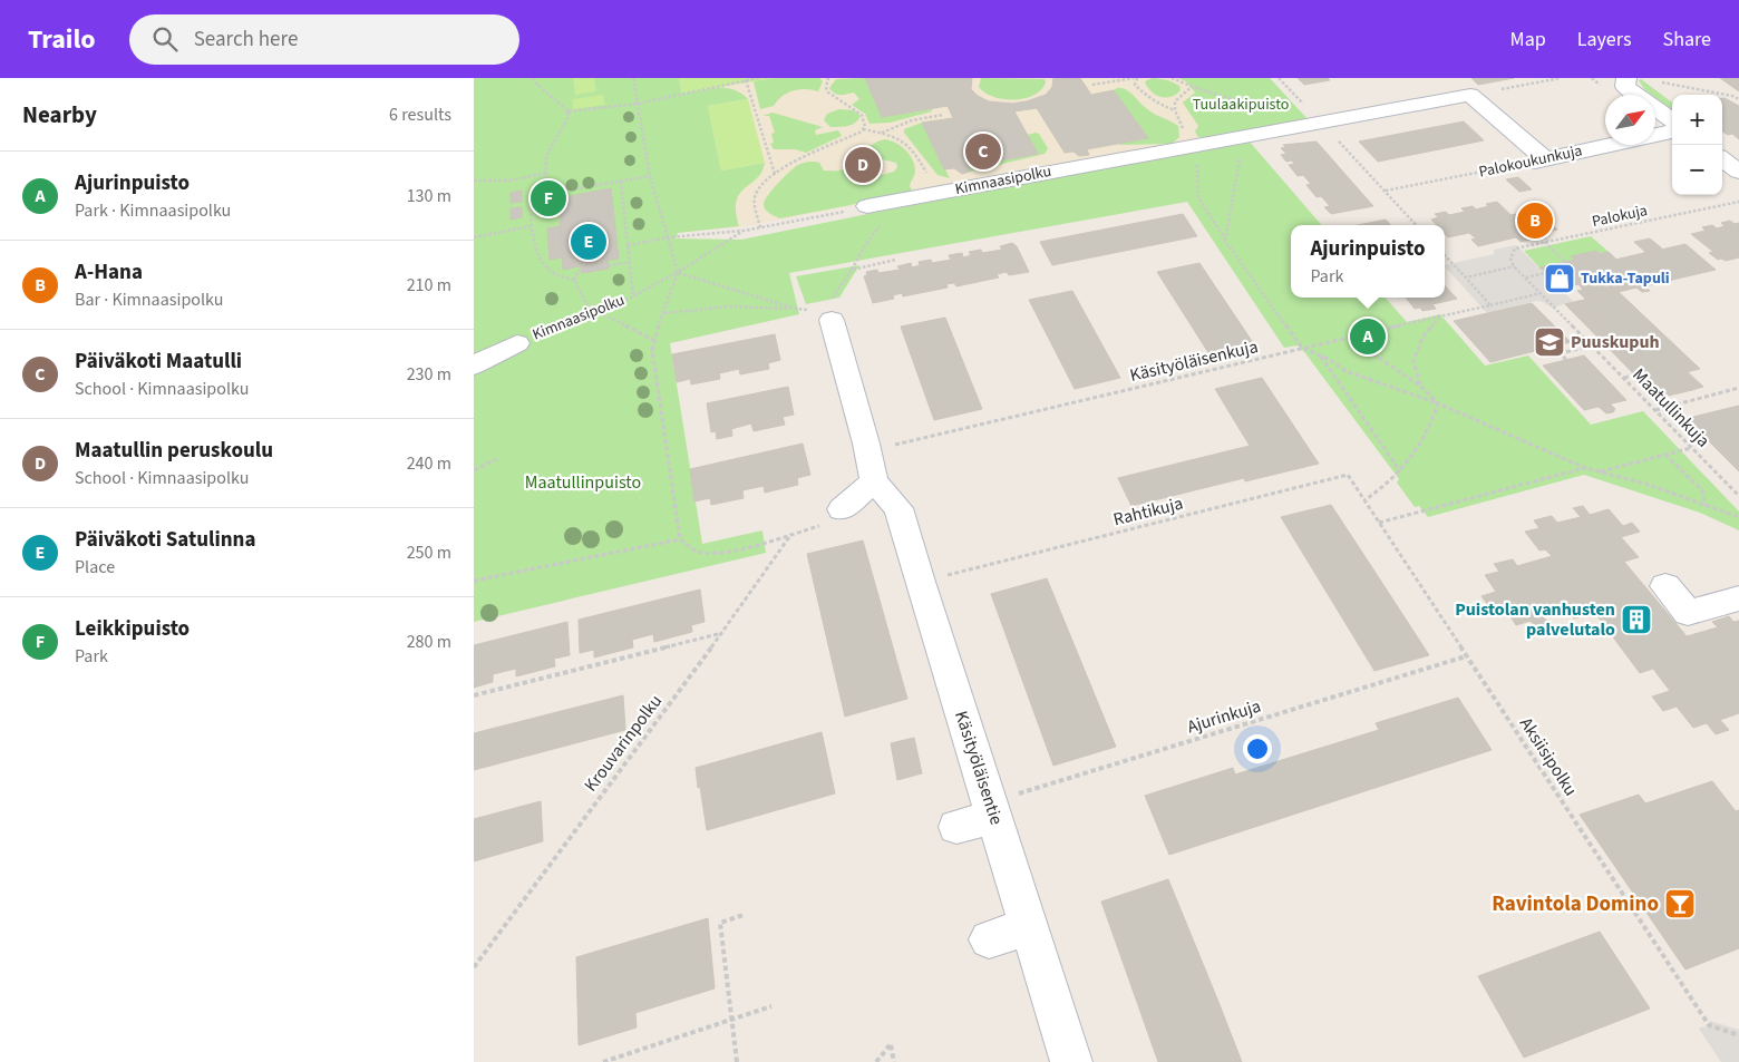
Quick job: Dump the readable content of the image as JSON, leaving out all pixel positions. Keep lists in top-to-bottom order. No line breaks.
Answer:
{"streets":{"street":["Palokoukunkuja","Kimnaasipolku","Käsityöläisentie"],"path":["Palokuja","Käsityöläisenkuja","Maatullinkuja","Rahtikuja","Ajurinkuja","Krouvarinpolku","Aksiisipolku"]},"crossings":[["Palokuja","Maatullinkuja"],["Käsityöläisenkuja","Maatullinkuja"],["Käsityöläisenkuja","Käsityöläisentie"],["Rahtikuja","Aksiisipolku"],["Ajurinkuja","Aksiisipolku"],["Ajurinkuja","Käsityöläisentie"]],"parks":["Tuulaakipuisto","Maatullinpuisto"],"places":{"shop":["Tukka-Tapuli"],"school or university":["Puuskupuh"],"building":["Puistolan vanhusten palvelutalo"],"bar":["Ravintola Domino"]},"north":"top right","page":{"header":"Trailo","search":"Search here","nav":["Map","Layers","Share"],"heading":["Nearby","6 results"],"map_buttons":["+","−"],"pins":["C","D","F","B","E","A"],"list":[{"mark":"A","name":"Ajurinpuisto","note":"Park · Kimnaasipolku","value":"130 m"},{"mark":"B","name":"A-Hana","note":"Bar · Kimnaasipolku","value":"210 m"},{"mark":"C","name":"Päiväkoti Maatulli","note":"School · Kimnaasipolku","value":"230 m"},{"mark":"D","name":"Maatullin peruskoulu","note":"School · Kimnaasipolku","value":"240 m"},{"mark":"E","name":"Päiväkoti Satulinna","note":"Place","value":"250 m"},{"mark":"F","name":"Leikkipuisto","note":"Park","value":"280 m"}],"popup":["Ajurinpuisto","Park"]}}
